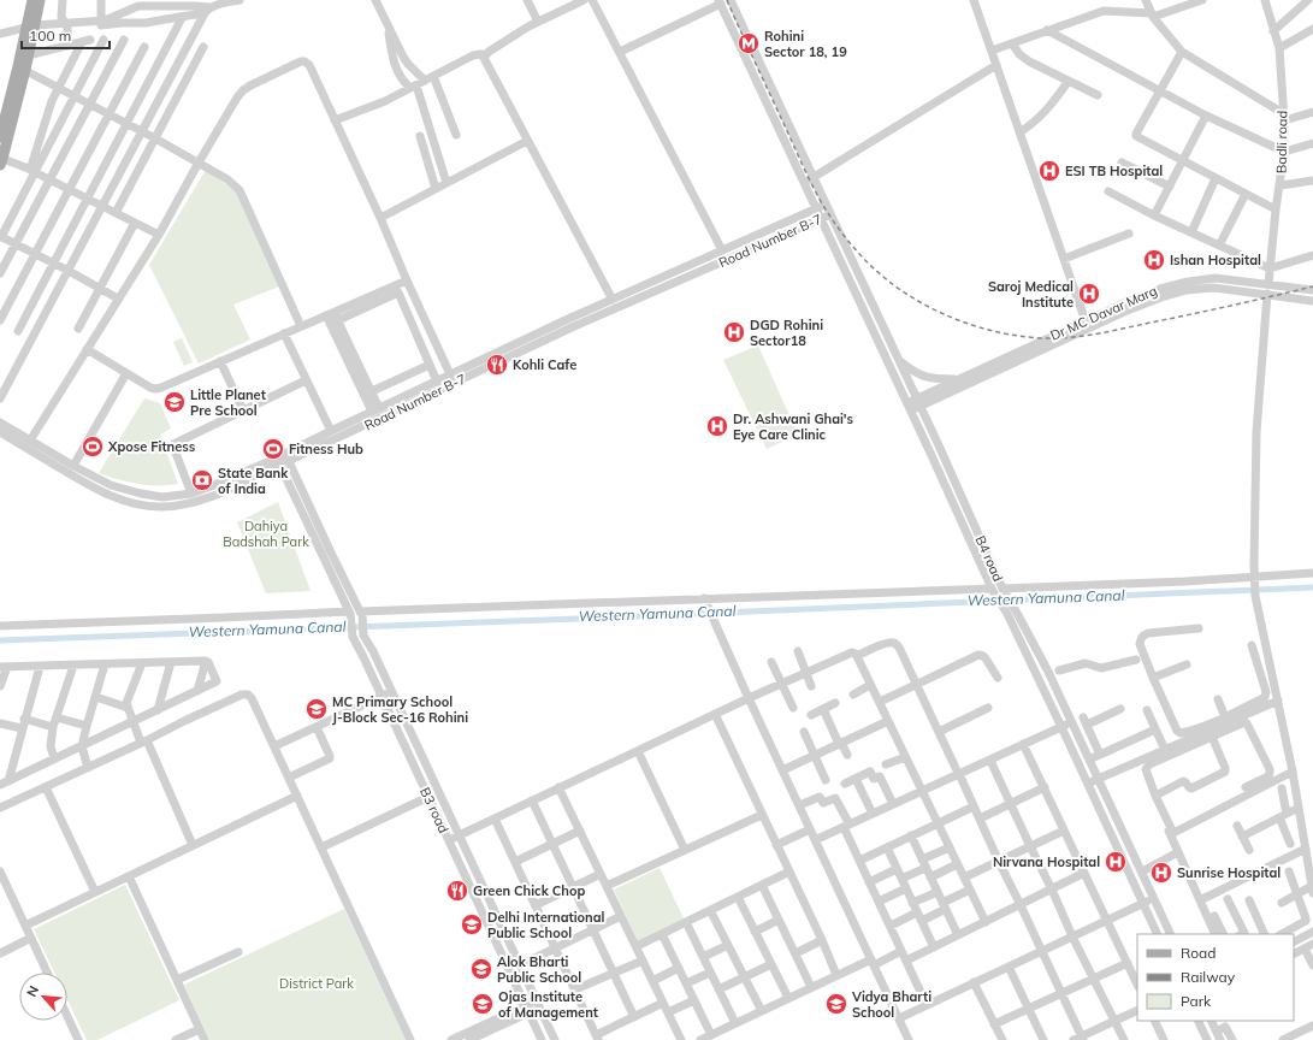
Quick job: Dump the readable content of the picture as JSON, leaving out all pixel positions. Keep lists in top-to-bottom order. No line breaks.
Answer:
{"streets":{"street":["Badli road","Road Number B-7","Dr MC Davar Marg","B4 road","B3 road"]},"crossings":[["Badli road","Dr MC Davar Marg"],["Road Number B-7","B4 road"],["Road Number B-7","B3 road"],["Dr MC Davar Marg","B4 road"]],"water":["Western Yamuna Canal"],"parks":["Dahiya Badshah Park","District Park"],"places":{"metro station":["Rohini Sector 18, 19"],"hospital":["ESI TB Hospital","Ishan Hospital","Saroj Medical Institute","DGD Rohini Sector18","Dr. Ashwani Ghai's Eye Care Clinic","Nirvana Hospital","Sunrise Hospital"],"restaurant":["Kohli Cafe","Green Chick Chop"],"school or university":["Little Planet Pre School","MC Primary School J-Block Sec-16 Rohini","Delhi International Public School","Alok Bharti Public School","Ojas Institute of Management","Vidya Bharti School"],"sports":["Xpose Fitness","Fitness Hub"],"bank":["State Bank of India"]},"legend":["Road","Railway","Park"],"scale_bar":"100 m","north":"top left"}
